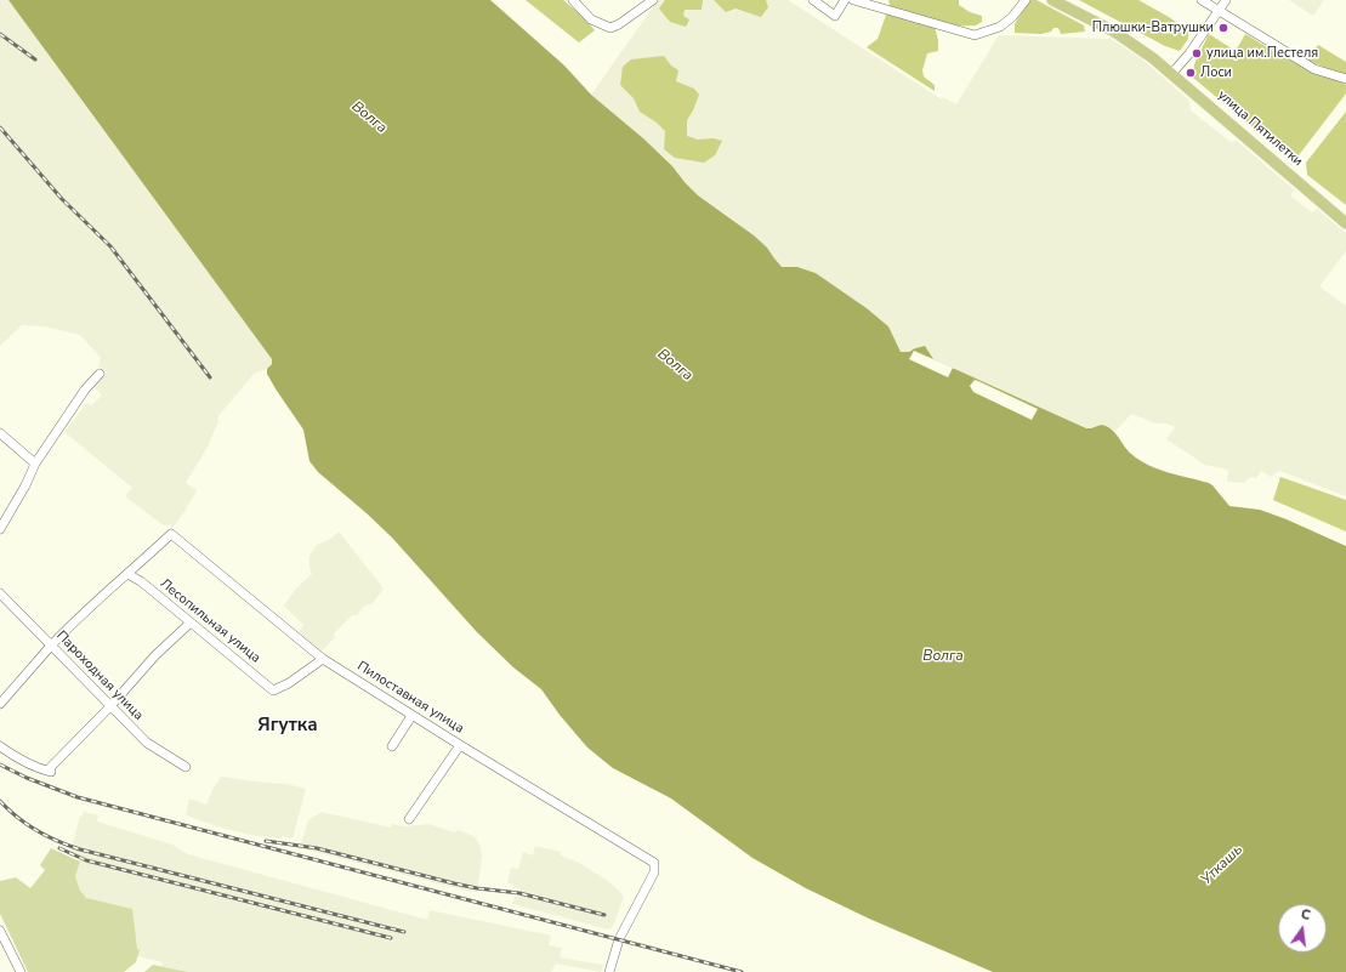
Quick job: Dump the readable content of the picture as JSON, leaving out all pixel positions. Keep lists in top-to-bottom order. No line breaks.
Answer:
{"streets":{"main road":["улица Пятилетки"],"street":["Лесопильная улица","Пароходная улица","Пилоставная улица"]},"crossings":[["Лесопильная улица","Пилоставная улица"]],"districts":["Ягутка"],"water":["Волга","Уткашь"],"places":["Плюшки-Ватрушки","улица им.Пестеля","Лоси"],"north":"top"}
